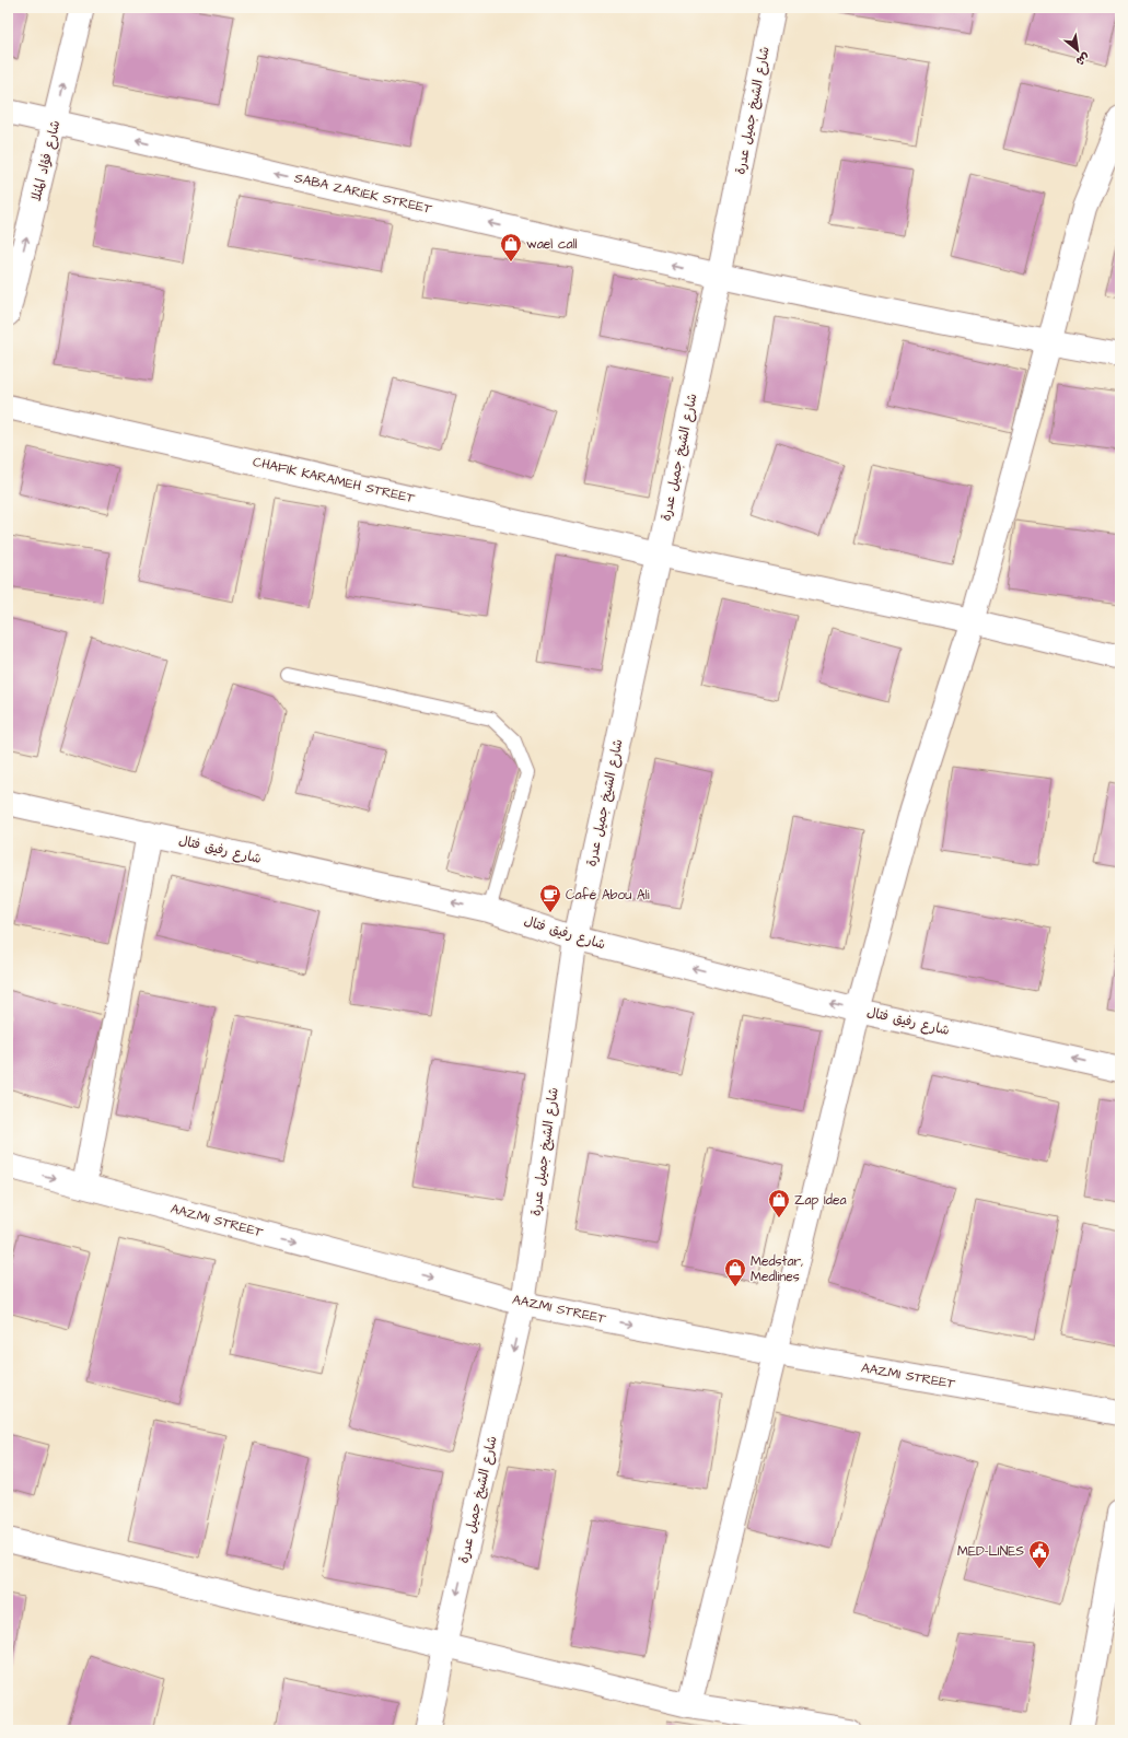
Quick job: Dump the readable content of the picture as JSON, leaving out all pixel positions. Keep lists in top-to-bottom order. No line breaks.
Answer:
{"streets":{"street":["شارع الشيخ جميل عدرة","شارع فؤاد المنلا","SABA ZARIEK STREET","CHAFIK KARAMEH STREET","شارع رفيق فتال","AAZMI STREET"]},"crossings":[["شارع الشيخ جميل عدرة","SABA ZARIEK STREET"],["شارع الشيخ جميل عدرة","CHAFIK KARAMEH STREET"],["شارع الشيخ جميل عدرة","شارع رفيق فتال"],["شارع الشيخ جميل عدرة","AAZMI STREET"],["شارع فؤاد المنلا","SABA ZARIEK STREET"]],"one_way":["شارع فؤاد المنلا","SABA ZARIEK STREET","شارع رفيق فتال","AAZMI STREET"],"places":{"shop":["wael call","Zap Idea","Medstar, Medlines"],"cafe":["Café Abou Ali"],"public building":["MED-LINES"]},"north":"bottom right"}
